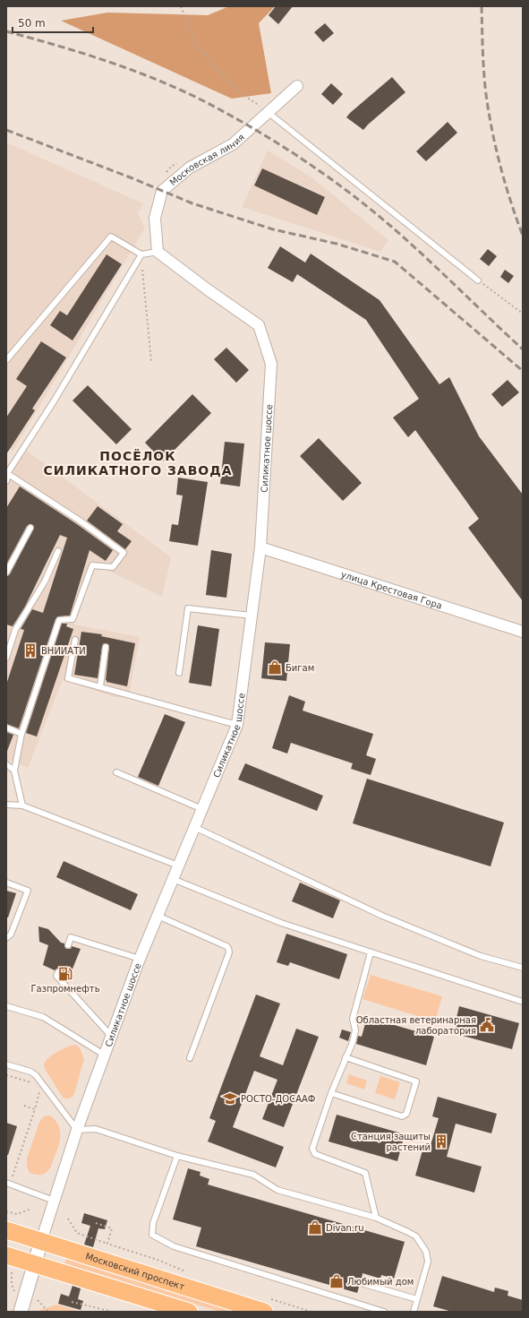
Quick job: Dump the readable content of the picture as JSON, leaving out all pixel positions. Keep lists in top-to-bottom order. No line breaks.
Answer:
{"streets":{"main road":["Московский проспект"],"street":["Московская линия","Силикатное шоссе","улица Крестовая Гора"]},"crossings":[["Московская линия","Силикатное шоссе"],["Силикатное шоссе","улица Крестовая Гора"],["Силикатное шоссе","Московский проспект"]],"districts":["ПОСЁЛОК СИЛИКАТНОГО ЗАВОДА"],"places":{"building":["ВНИИАТИ","Станция защиты растений"],"shop":["Бигам","Divan.ru","Любимый дом"],"fuel station":["Газпромнефть"],"public building":["Областная ветеринарная лаборатория"],"school or university":["РОСТО-ДОСААФ"]},"scale_bar":"50 m"}
